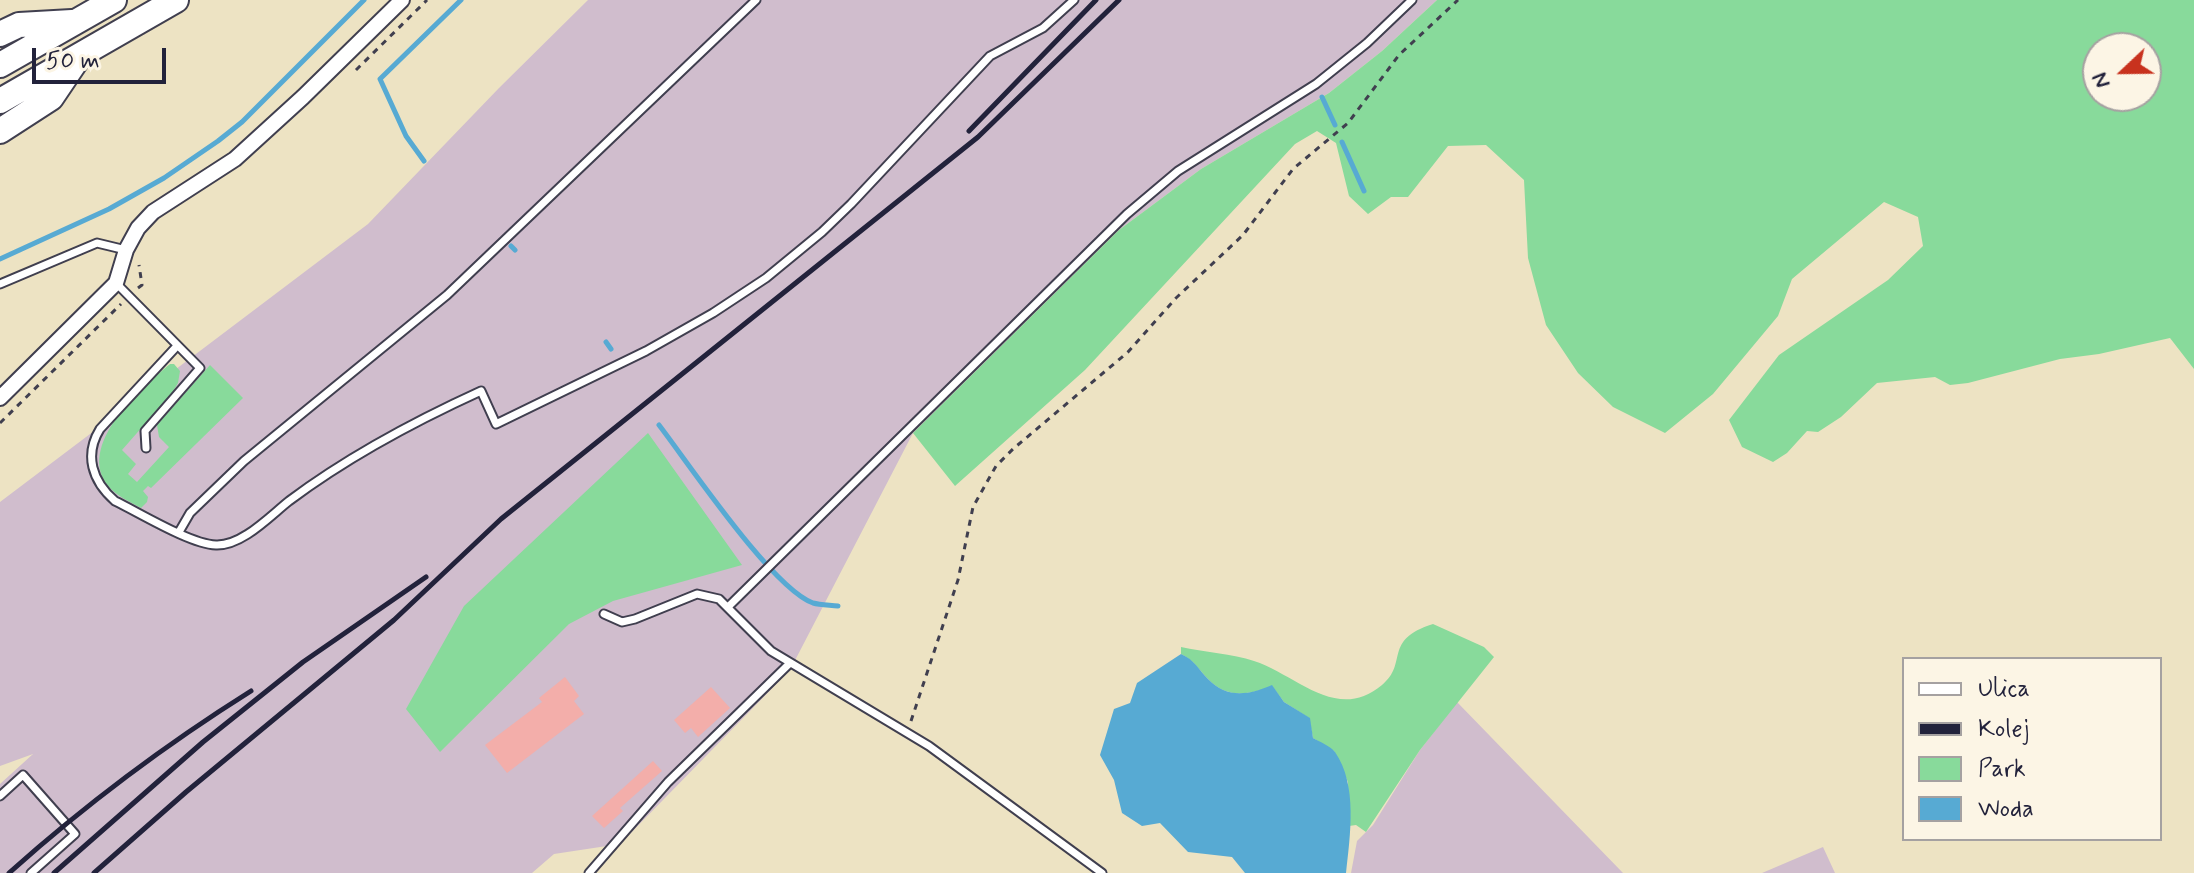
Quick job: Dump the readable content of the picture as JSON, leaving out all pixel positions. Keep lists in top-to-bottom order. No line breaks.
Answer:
{"legend":["Ulica","Kolej","Park","Woda"],"scale_bar":"50 m","north":"left"}
